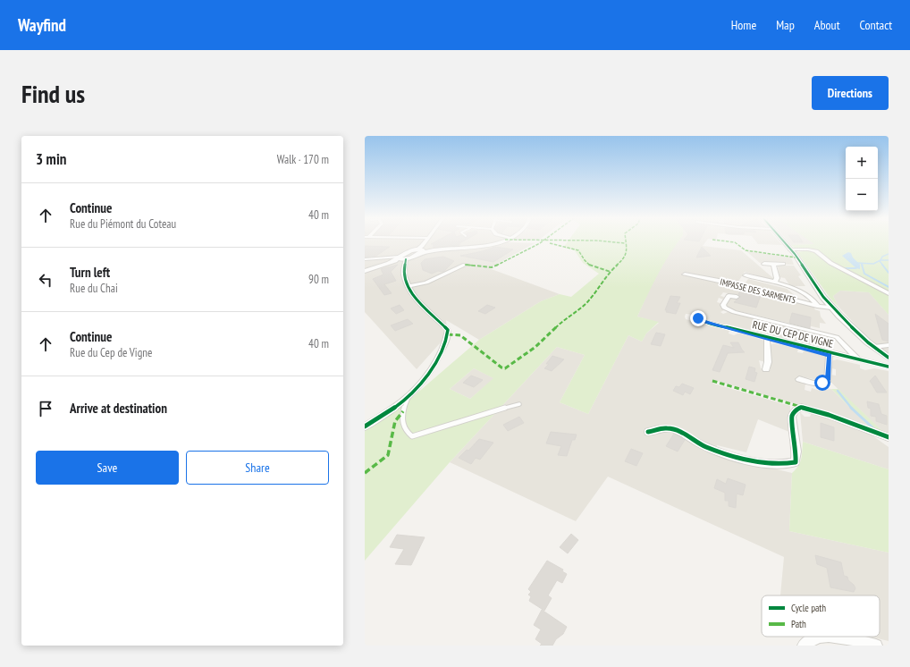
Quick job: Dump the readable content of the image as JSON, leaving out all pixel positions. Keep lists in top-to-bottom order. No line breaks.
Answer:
{"streets":{"street":["IMPASSE DES SARMENTS","RUE DU CEP DE VIGNE"]},"legend":["Cycle path","Path"],"page":{"header":"Wayfind","nav":["Home","Map","About","Contact"],"buttons":["Directions",["Save","Share"]],"title":"Find us","heading":["3 min","Walk · 170 m"],"map_buttons":["+","−"],"list":[["Continue","Rue du Piémont du Coteau","40 m"],["Turn left","Rue du Chai","90 m"],["Continue","Rue du Cep de Vigne","40 m"],"Arrive at destination"]}}
